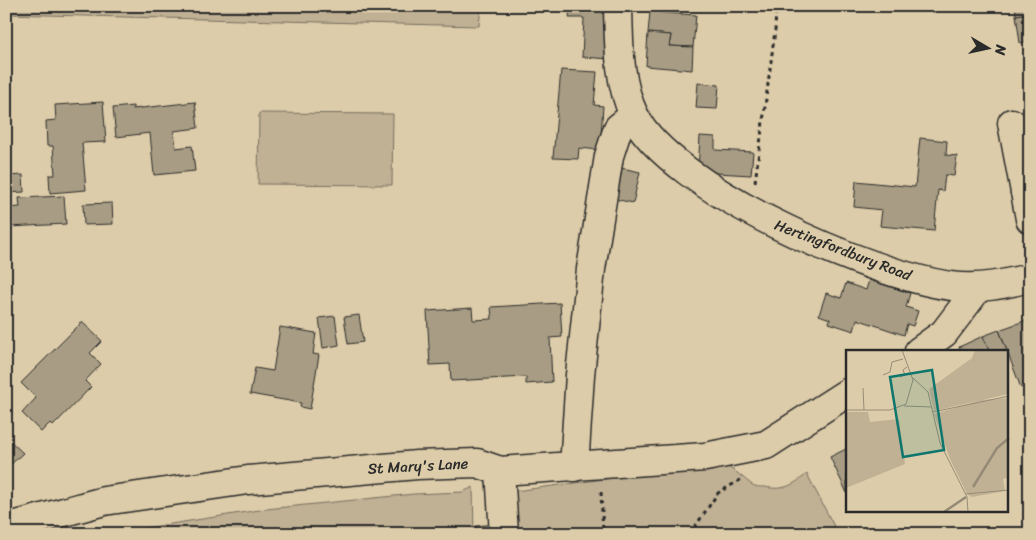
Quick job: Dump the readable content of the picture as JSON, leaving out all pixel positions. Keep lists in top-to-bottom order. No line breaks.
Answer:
{"streets":{"street":["Hertingfordbury Road","St Mary's Lane"]},"north":"right"}
